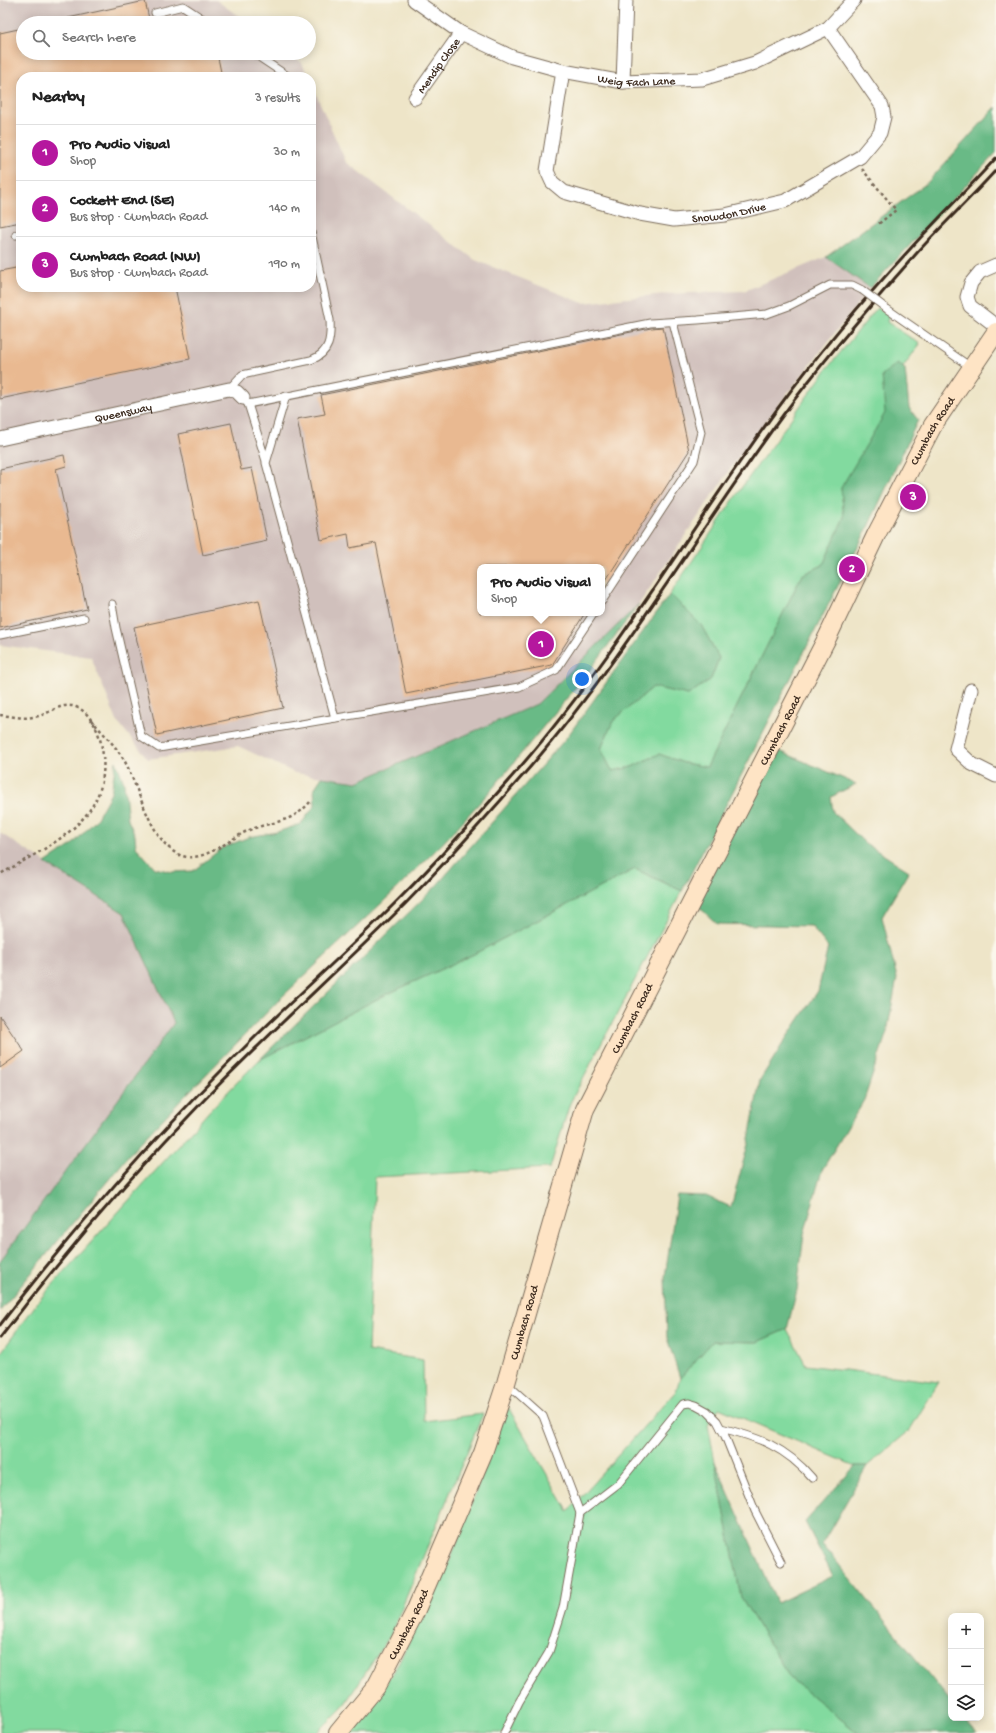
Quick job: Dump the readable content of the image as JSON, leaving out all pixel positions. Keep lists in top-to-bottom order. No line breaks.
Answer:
{"streets":{"main road":["Cwmbach Road"],"street":["Mendip Close","Weig Fach Lane","Snowdon Drive","Queensway"]},"crossings":[["Mendip Close","Weig Fach Lane"],["Weig Fach Lane","Snowdon Drive"]],"page":{"search":"Search here","heading":["Nearby","3 results"],"list":[{"mark":"1","name":"Pro Audio Visual","note":"Shop","value":"30 m"},{"mark":"2","name":"Cockett End (SE)","note":"Bus stop · Cwmbach Road","value":"140 m"},{"mark":"3","name":"Cwmbach Road (NW)","note":"Bus stop · Cwmbach Road","value":"190 m"}],"pins":["3","2","1"],"popup":["Pro Audio Visual","Shop"],"map_buttons":["+","−"]}}
